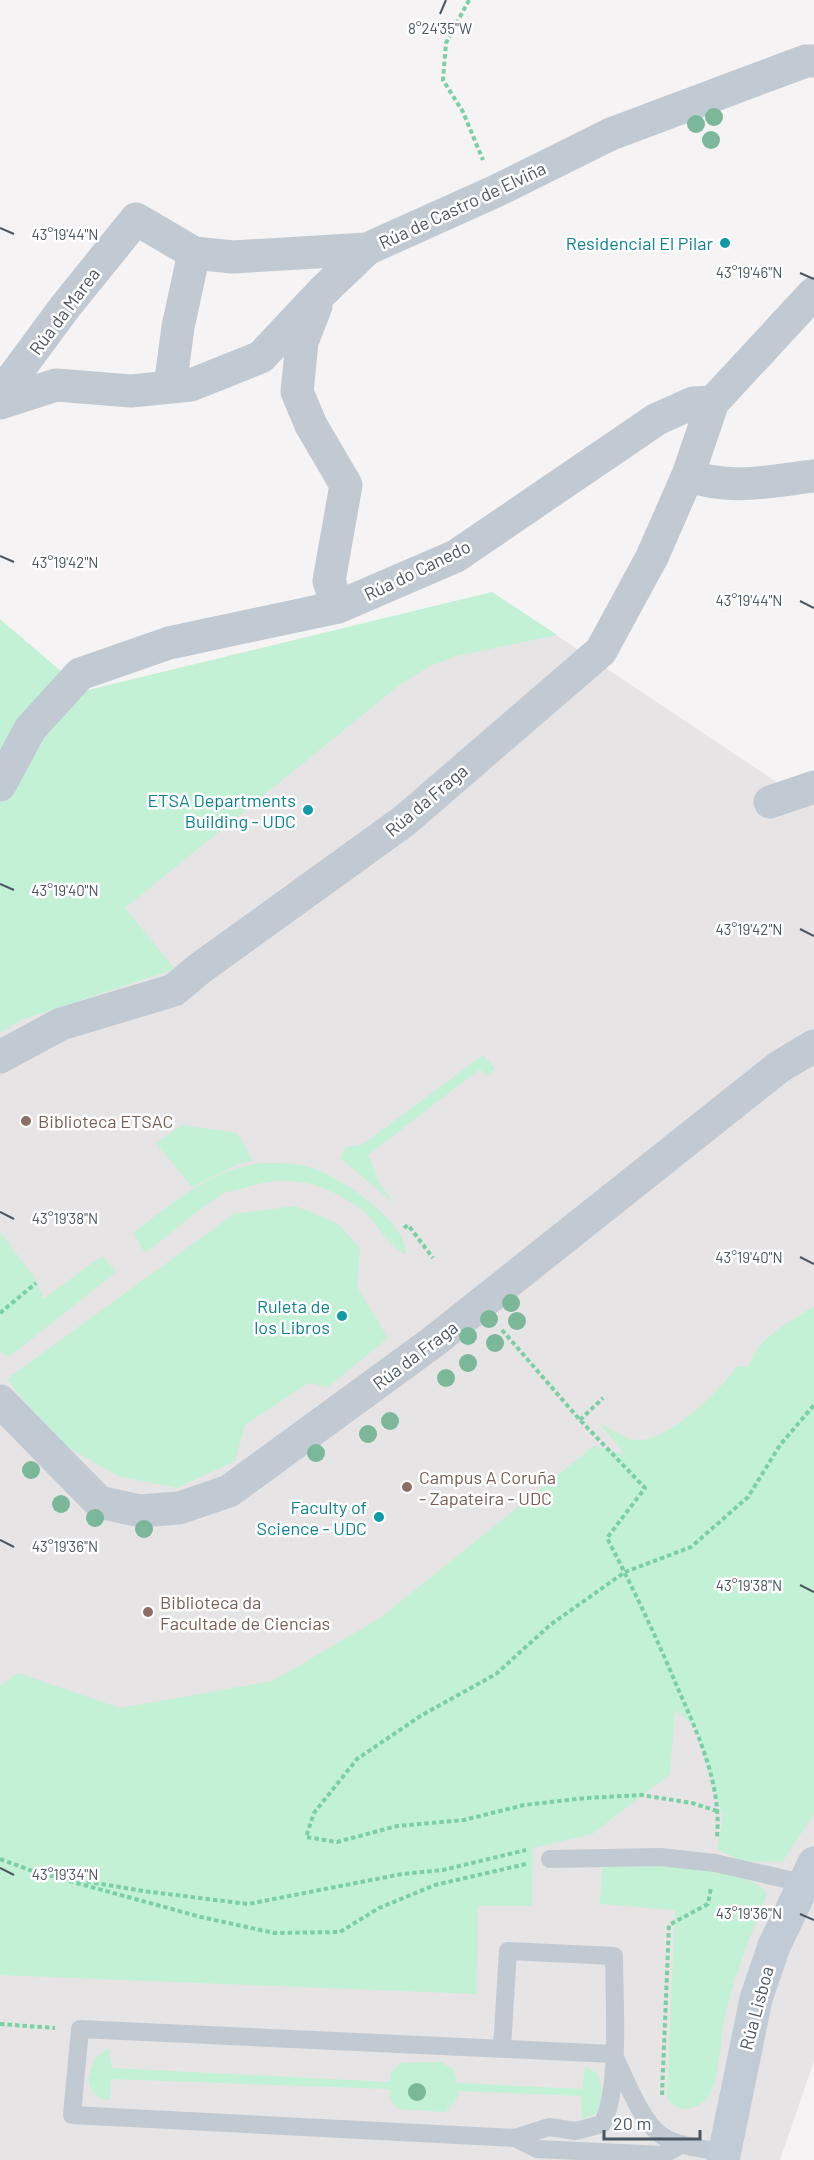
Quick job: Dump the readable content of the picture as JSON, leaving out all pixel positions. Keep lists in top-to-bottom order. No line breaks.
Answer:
{"streets":{"street":["Rúa de Castro de Elviña","Rúa da Marea","Rúa do Canedo","Rúa da Fraga","Rúa Lisboa"]},"crossings":[["Rúa de Castro de Elviña","Rúa da Marea"],["Rúa do Canedo","Rúa da Fraga"]],"places":["Residencial El Pilar","ETSA Departments Building - UDC","Biblioteca ETSAC","Ruleta de los Libros","Campus A Coruña - Zapateira - UDC","Faculty of Science - UDC","Biblioteca da Facultade de Ciencias"],"scale_bar":"20 m","coordinates":["8°24'35\"W","43°19'44\"N","43°19'46\"N","43°19'42\"N","43°19'40\"N","43°19'38\"N","43°19'36\"N","43°19'34\"N"]}
